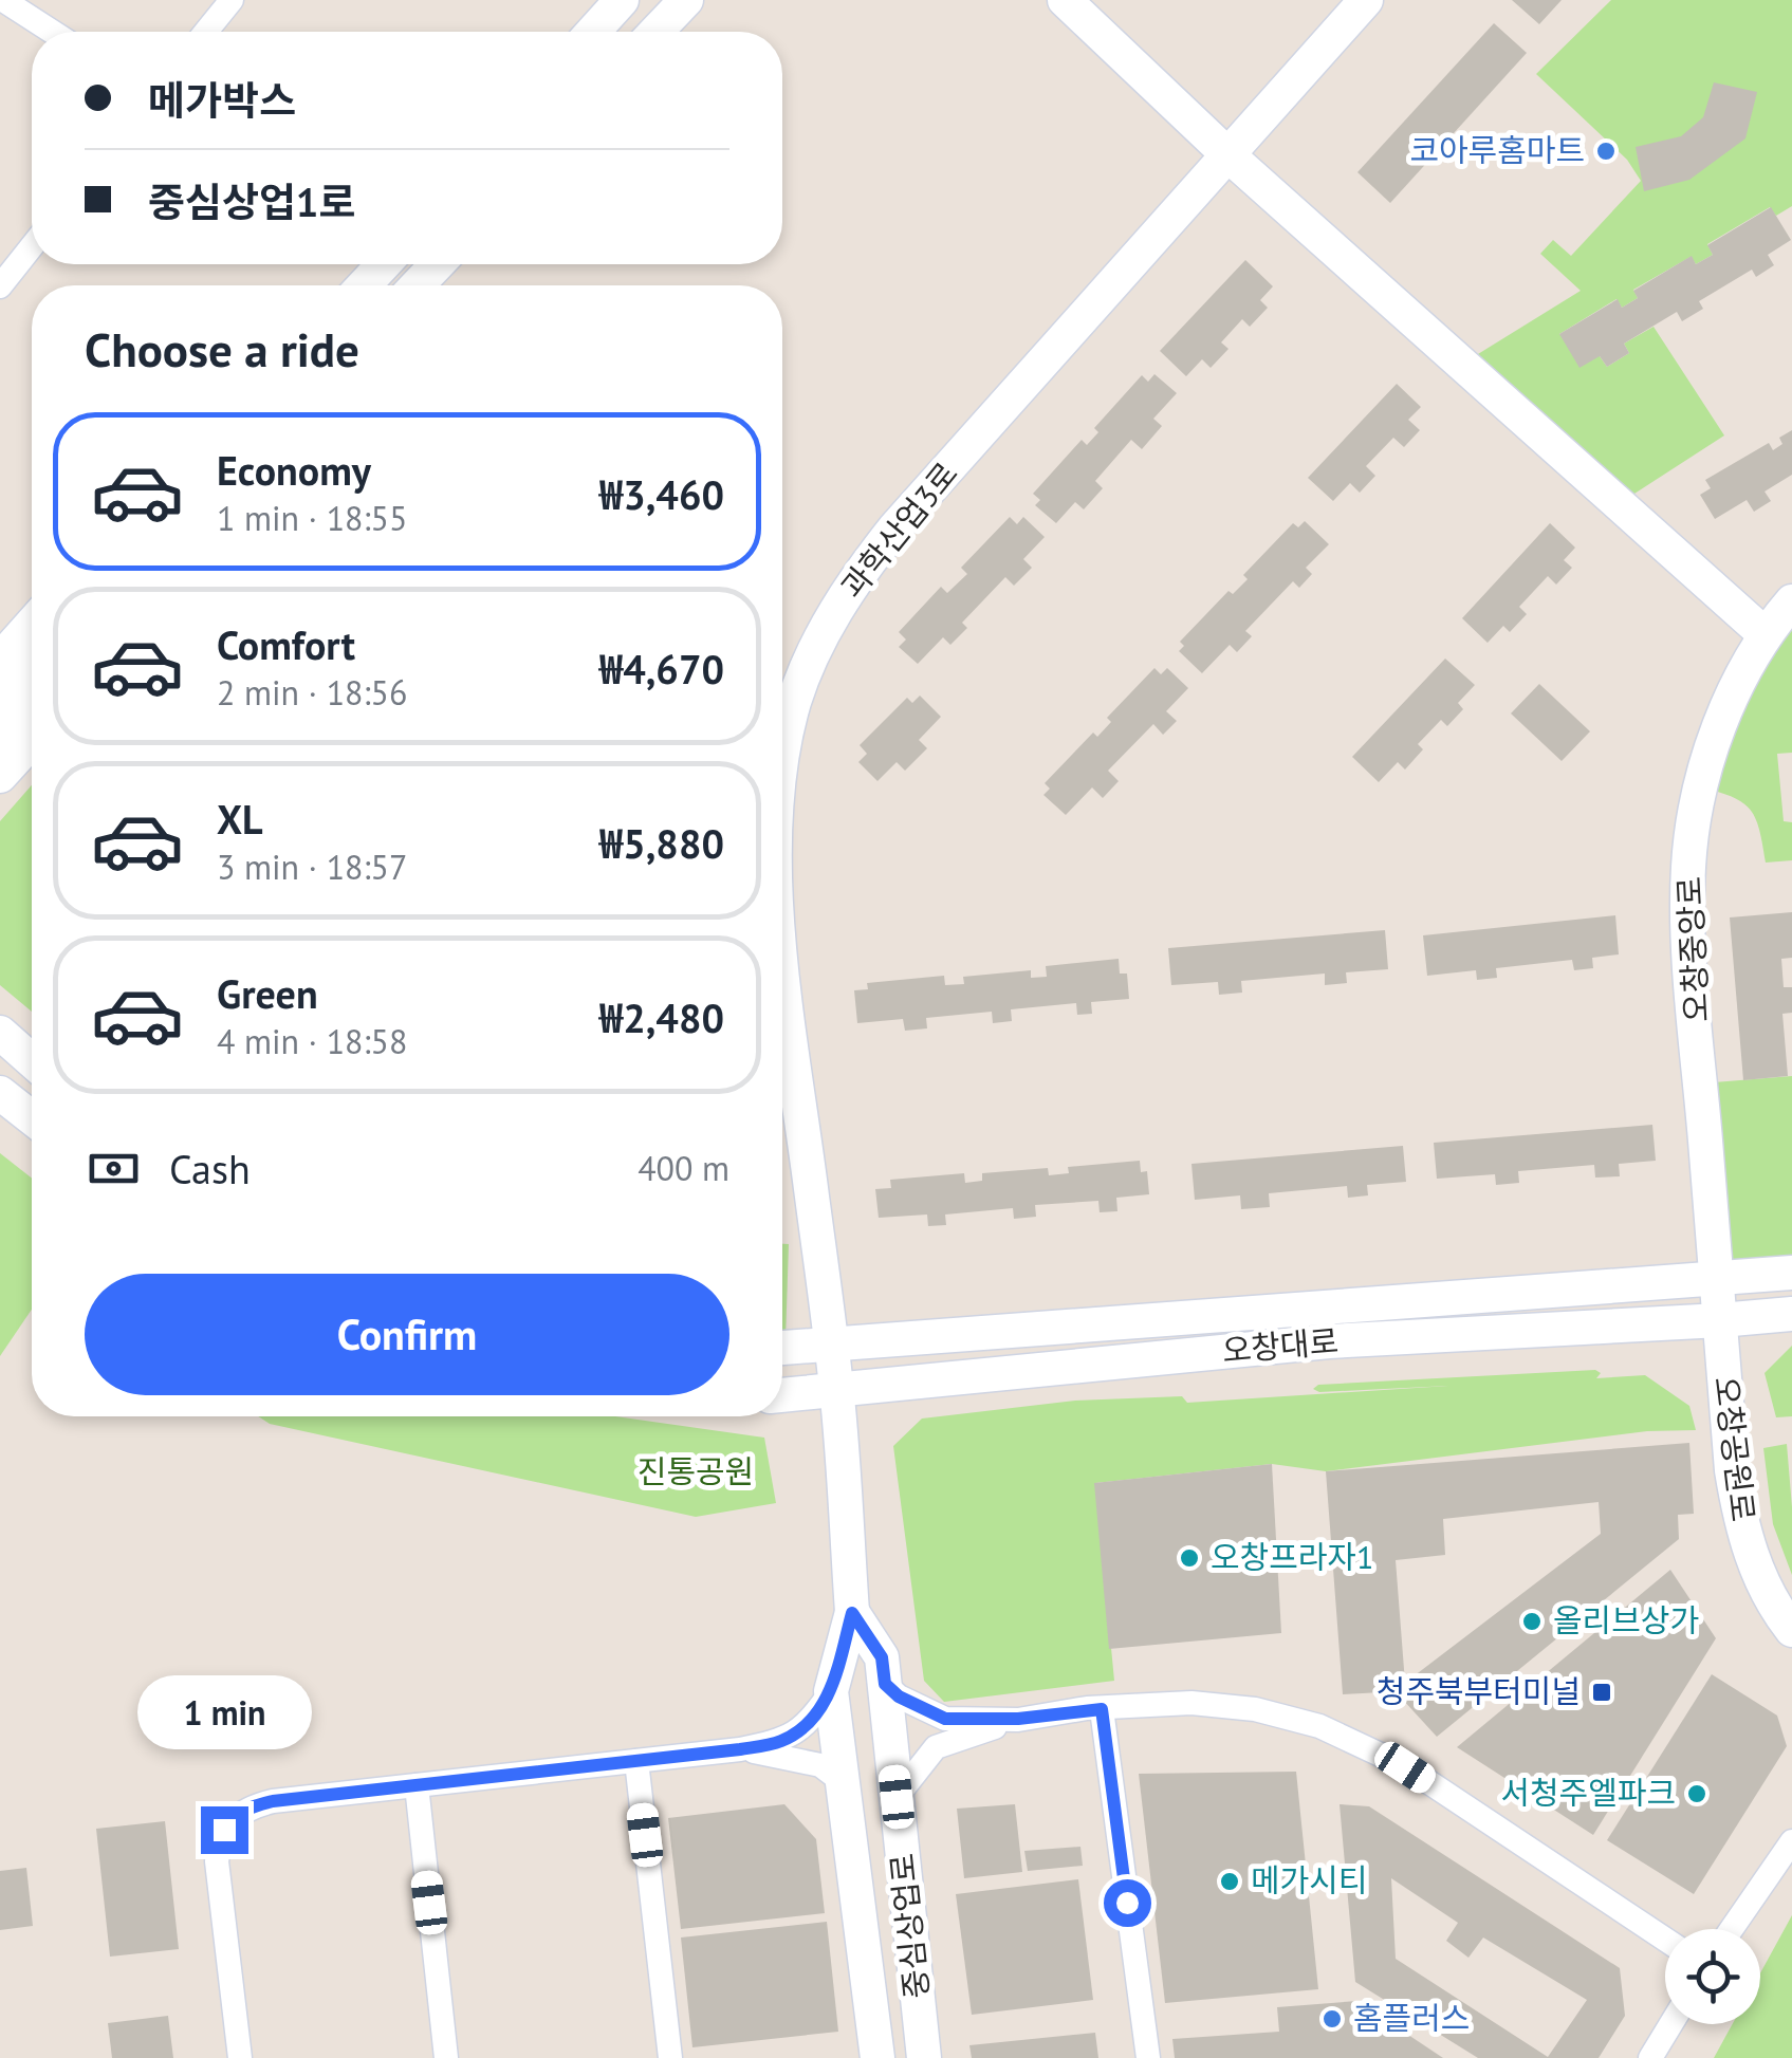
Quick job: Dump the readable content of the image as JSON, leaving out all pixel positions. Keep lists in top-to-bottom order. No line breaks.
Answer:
{"streets":{"street":["과학산업3로","오창중앙로","오창대로","오창공원로","중심상업로"]},"crossings":[["과학산업3로","오창대로"],["과학산업3로","중심상업로"],["오창중앙로","오창대로"],["오창중앙로","오창공원로"],["오창대로","오창공원로"],["오창대로","중심상업로"]],"parks":["진통공원"],"places":{"other":["코아루홈마트","오창프라자1","올리브상가","서청주엘파크","메가시티","홈플러스"],"transit":["청주북부터미널"]},"page":{"banner":["메가박스","중심상업1로"],"heading":"Choose a ride","list":[{"name":"Economy","note":"1 min · 18:55","value":"₩3,460"},{"name":"Comfort","note":"2 min · 18:56","value":"₩4,670"},{"name":"XL","note":"3 min · 18:57","value":"₩5,880"},{"name":"Green","note":"4 min · 18:58","value":"₩2,480"}],"pay":["Cash","400 m"],"buttons":"Confirm","bubble":"1 min"}}
